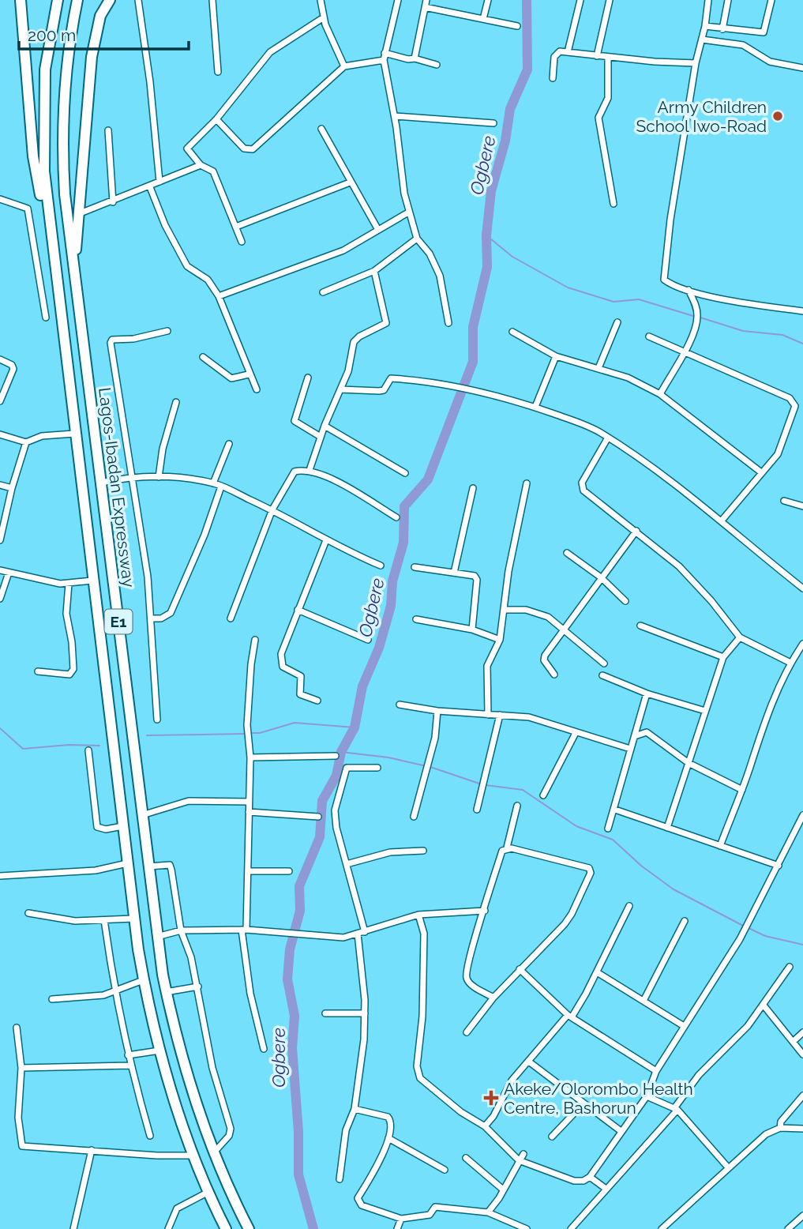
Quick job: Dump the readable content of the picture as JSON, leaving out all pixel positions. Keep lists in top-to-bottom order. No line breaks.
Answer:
{"streets":{"highway":["Lagos-Ibadan Expressway","E1"]},"water":["Ogbere"],"places":{"other":["Army Children School Iwo-Road"],"health":["Akeke/Olorombo Health Centre, Bashorun"]},"scale_bar":"200 m"}
